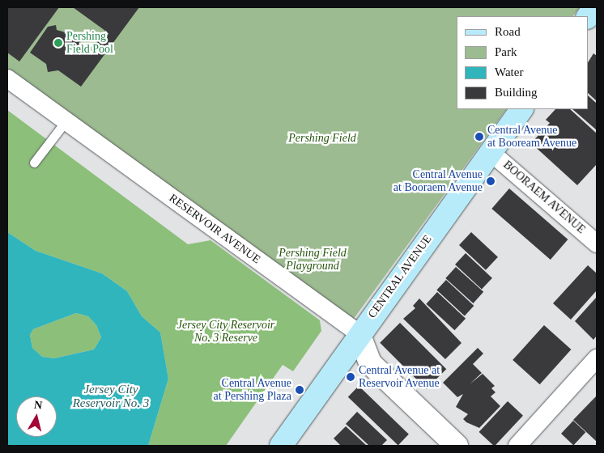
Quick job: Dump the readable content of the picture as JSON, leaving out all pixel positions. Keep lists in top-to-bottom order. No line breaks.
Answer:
{"streets":{"main road":["CENTRAL AVENUE"],"street":["BOORAEM AVENUE","RESERVOIR AVENUE"]},"crossings":[["BOORAEM AVENUE","CENTRAL AVENUE"],["RESERVOIR AVENUE","CENTRAL AVENUE"]],"water":["Jersey City Reservoir No. 3"],"parks":["Pershing Field","Pershing Field Playground","Jersey City Reservoir No. 3 Reserve"],"places":["Pershing Field Pool","Central Avenue at Booream Avenue","Central Avenue at Booraem Avenue","Central Avenue at Reservoir Avenue","Central Avenue at Pershing Plaza"],"legend":["Road","Park","Water","Building"],"north":"top"}
